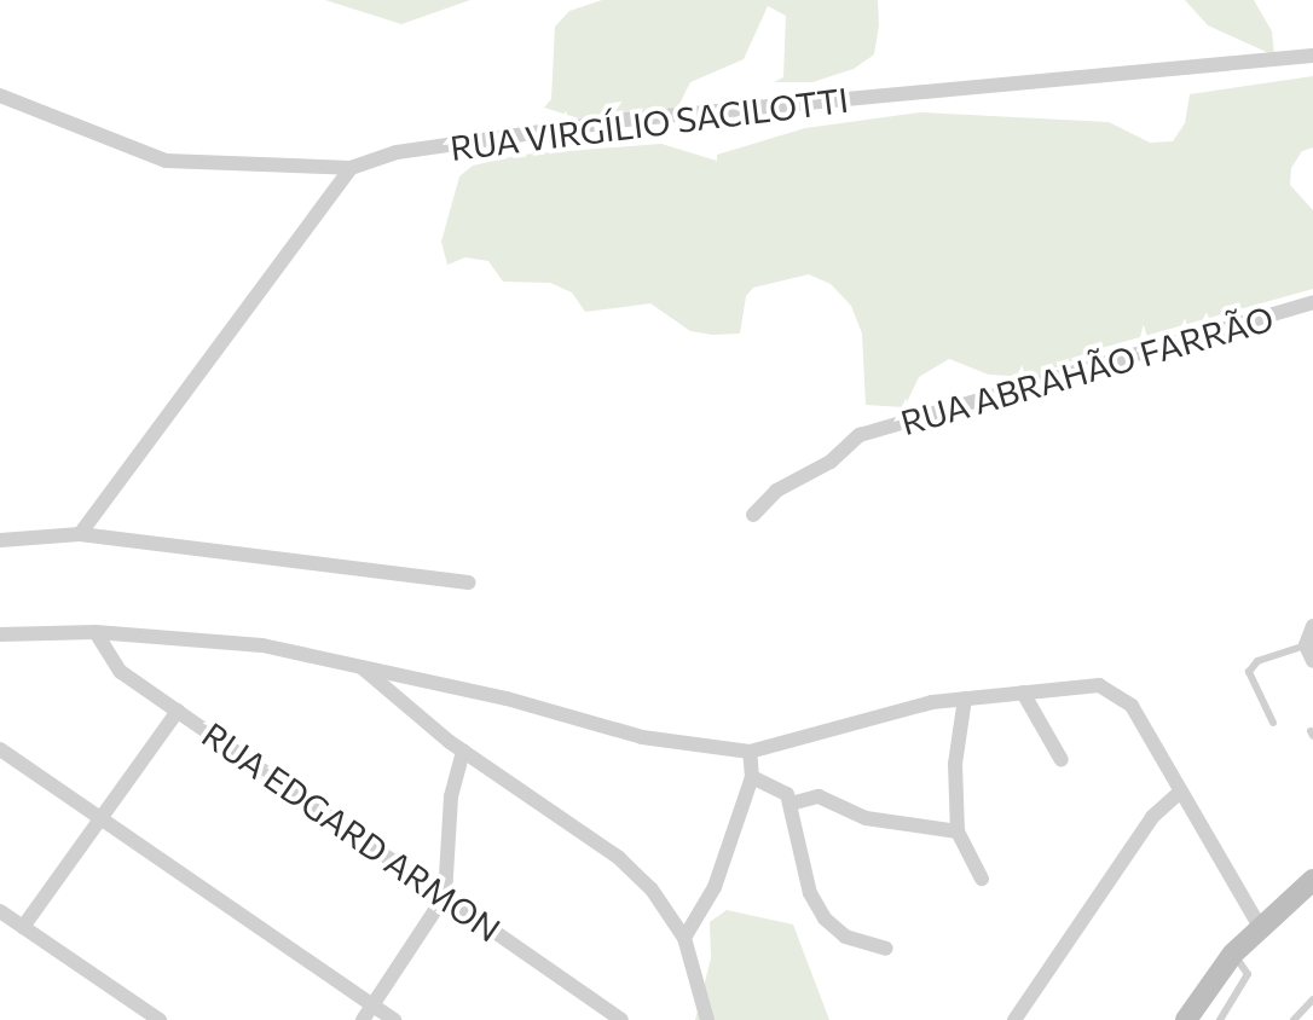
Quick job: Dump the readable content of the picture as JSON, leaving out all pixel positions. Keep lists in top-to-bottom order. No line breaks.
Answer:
{"streets":{"street":["RUA VIRGÍLIO SACILOTTI","RUA ABRAHÃO FARRÃO","RUA EDGARD ARMON"]}}
